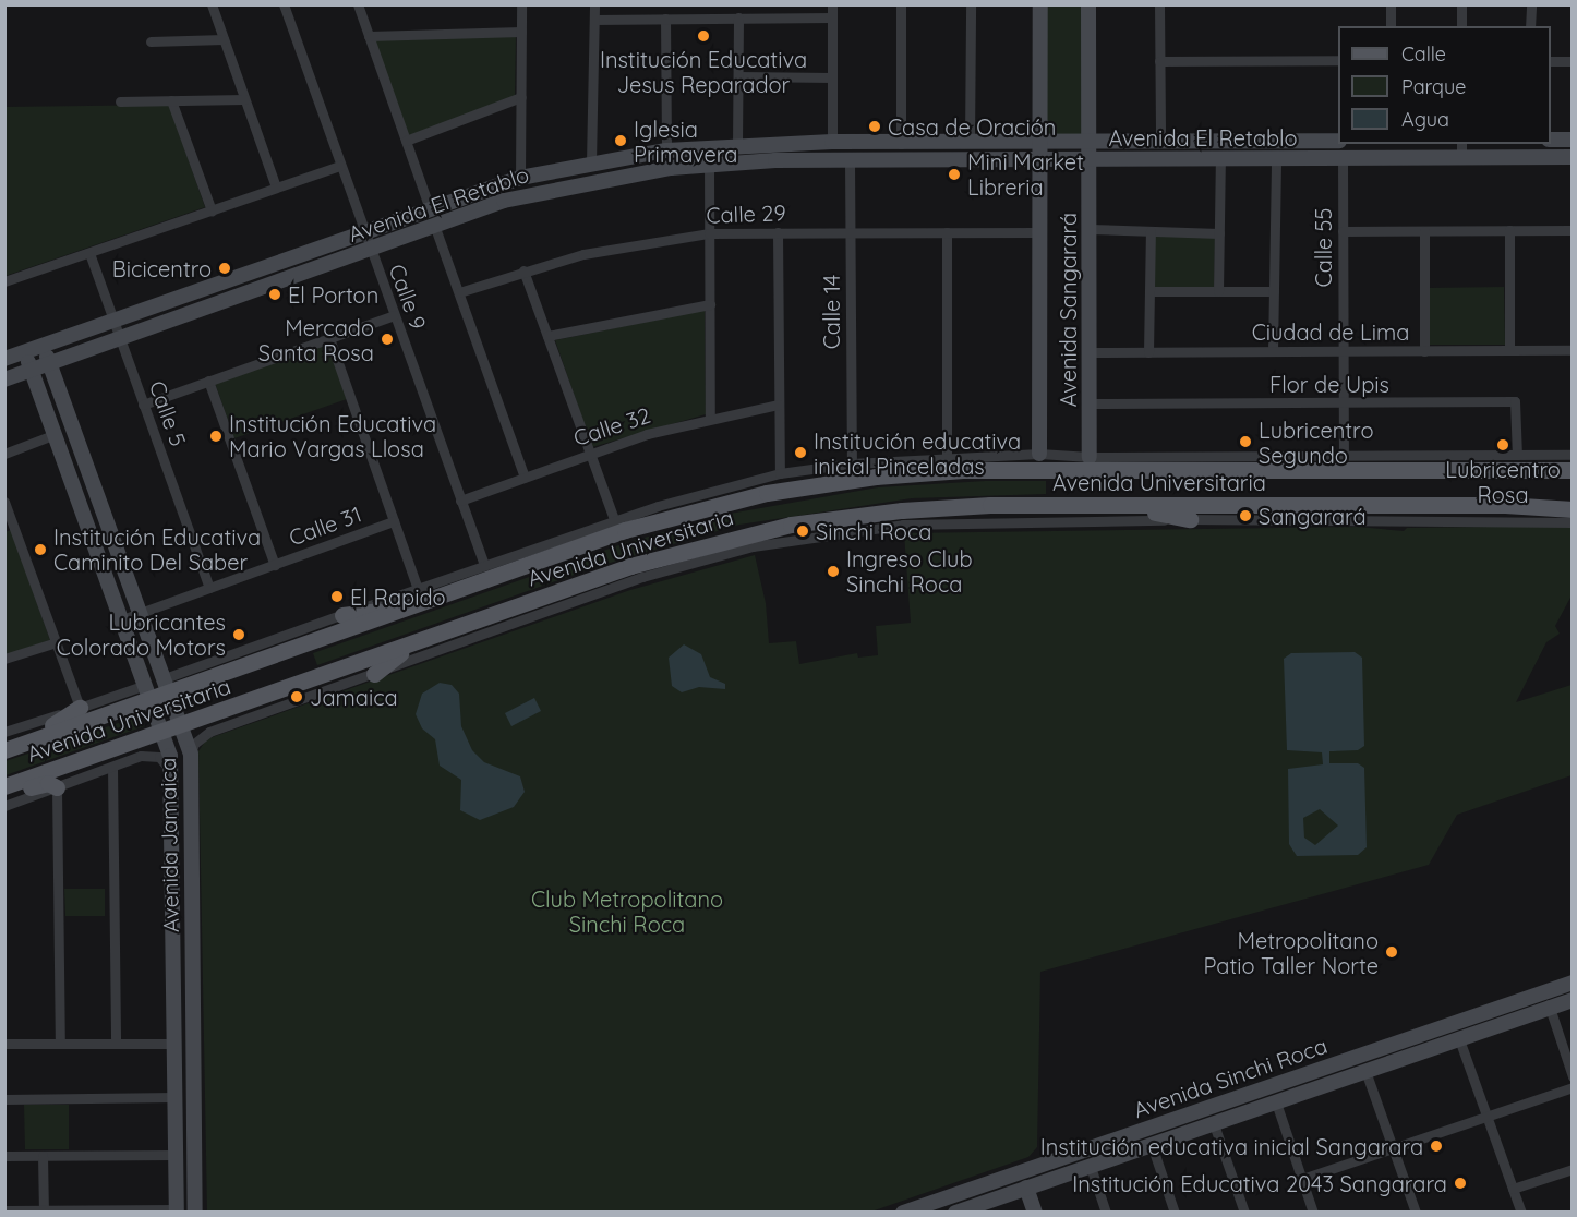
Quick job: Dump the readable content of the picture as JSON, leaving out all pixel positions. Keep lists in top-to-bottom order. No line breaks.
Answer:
{"streets":{"main road":["Avenida El Retablo","Avenida Sangarará","Avenida Universitaria","Avenida Jamaica","Avenida Sinchi Roca"],"street":["Calle 29","Calle 55","Calle 9","Calle 14","Ciudad de Lima","Flor de Upis","Calle 5","Calle 32","Calle 31"]},"crossings":[["Avenida El Retablo","Calle 55"],["Avenida El Retablo","Calle 9"],["Avenida El Retablo","Avenida Sangarará"],["Avenida El Retablo","Calle 14"],["Avenida El Retablo","Calle 5"],["Avenida El Retablo","Avenida Jamaica"],["Calle 29","Avenida Sangarará"],["Calle 29","Calle 14"],["Calle 55","Ciudad de Lima"],["Calle 55","Flor de Upis"],["Calle 55","Avenida Universitaria"],["Calle 9","Calle 32"],["Calle 9","Avenida Universitaria"],["Avenida Sangarará","Ciudad de Lima"],["Avenida Sangarará","Flor de Upis"],["Avenida Sangarará","Avenida Universitaria"],["Calle 14","Avenida Universitaria"],["Flor de Upis","Avenida Universitaria"],["Calle 5","Calle 31"],["Avenida Universitaria","Avenida Jamaica"],["Calle 31","Avenida Jamaica"]],"parks":["Club Metropolitano Sinchi Roca"],"places":["Institución Educativa Jesus Reparador","Casa de Oración","Iglesia Primavera","Mini Market Libreria","Bicicentro","El Porton","Mercado Santa Rosa","Institución Educativa Mario Vargas Llosa","Lubricentro Segundo","Lubricentro Rosa","Institución educativa inicial Pinceladas","Sangarará","Sinchi Roca","Institución Educativa Caminito Del Saber","Ingreso Club Sinchi Roca","El Rapido","Lubricantes Colorado Motors","Jamaica","Metropolitano Patio Taller Norte","Institución educativa inicial Sangarara","Institución Educativa 2043 Sangarara"],"legend":["Calle","Parque","Agua"]}
